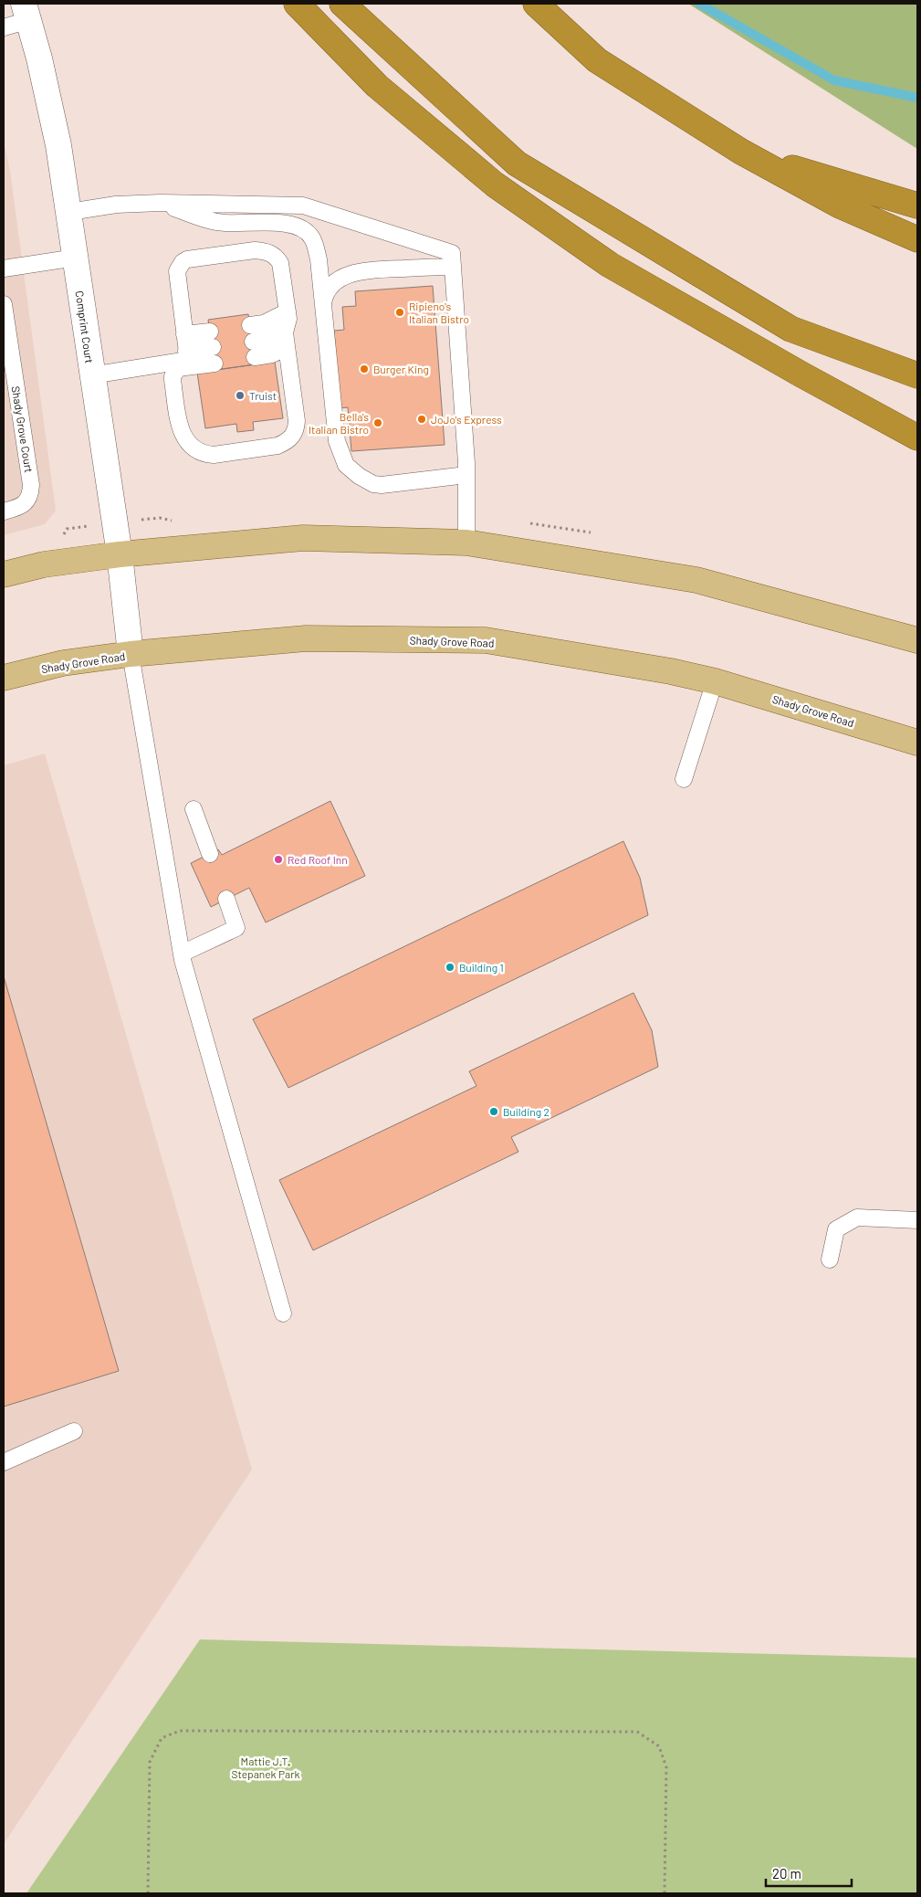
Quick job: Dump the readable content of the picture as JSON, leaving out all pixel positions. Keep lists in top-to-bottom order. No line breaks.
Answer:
{"streets":{"main road":["Shady Grove Road"],"street":["Comprint Court"],"lane":["Shady Grove Court"]},"crossings":[["Comprint Court","Shady Grove Road"]],"parks":["Mattie J.T. Stepanek Park"],"places":["Ripieno's Italian Bistro","Burger King","Truist","JoJo's Express","Bella's Italian Bistro","Red Roof Inn","Building 1","Building 2"],"scale_bar":"20 m"}
